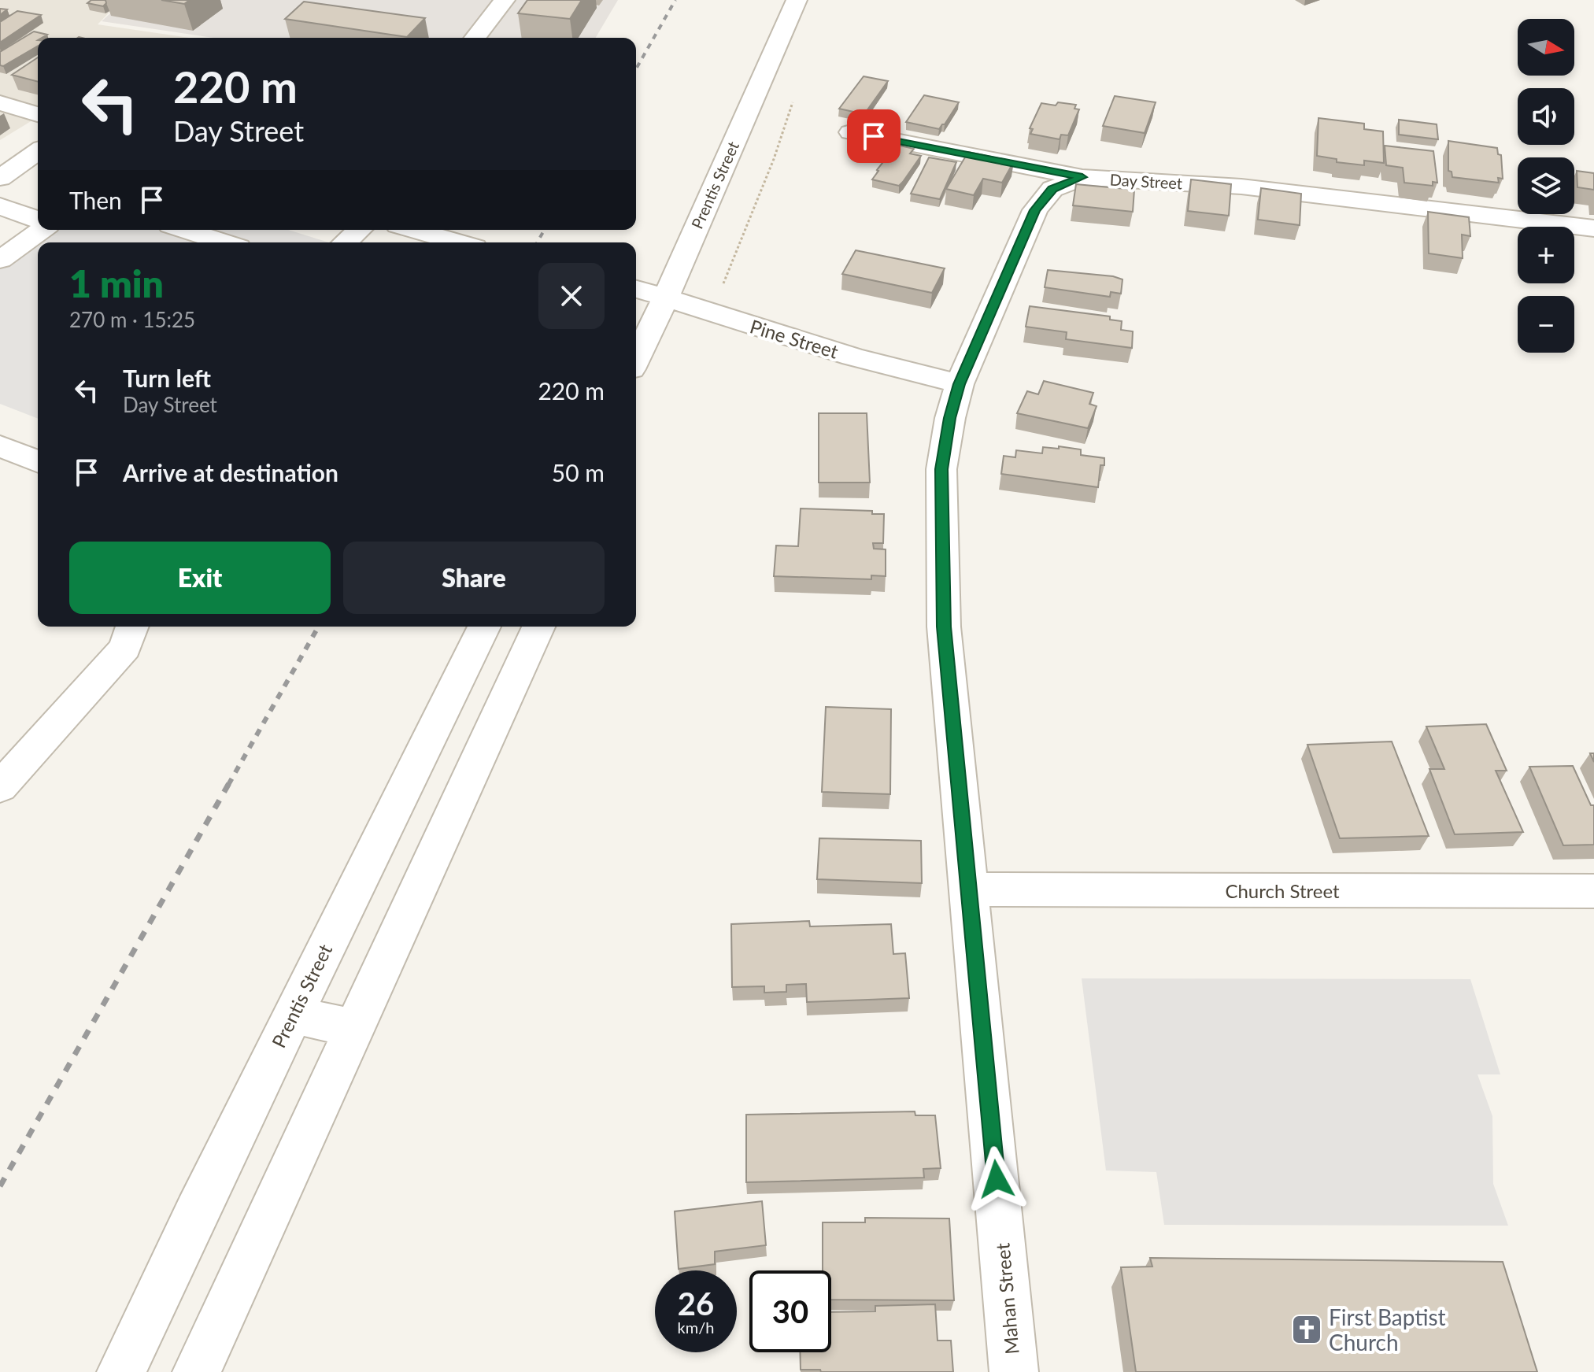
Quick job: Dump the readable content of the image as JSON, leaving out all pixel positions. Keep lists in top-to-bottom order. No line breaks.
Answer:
{"streets":{"street":["Day Street","Prentis Street","Pine Street","Church Street","Mahan Street"]},"crossings":[["Day Street","Mahan Street"],["Prentis Street","Pine Street"],["Pine Street","Mahan Street"],["Church Street","Mahan Street"]],"places":{"church":["First Baptist Church"]},"north":"right","page":{"map_buttons":["+","−"],"turn":["220 m","Day Street"],"then":"Then","heading":["1 min","270 m · 15:25"],"list":[{"name":"Turn left","note":"Day Street","value":"220 m"},{"name":"Arrive at destination","value":"50 m"}],"buttons":["Exit","Share"],"speed":"26 km/h","limit":"30"}}
